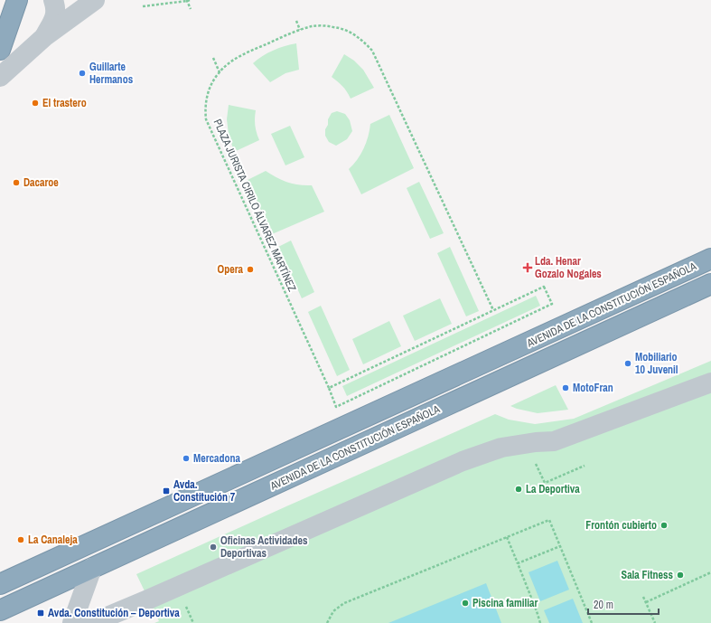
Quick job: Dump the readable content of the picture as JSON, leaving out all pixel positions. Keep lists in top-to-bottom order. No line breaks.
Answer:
{"streets":{"highway":["AVENIDA DE LA CONSTITUCIÓN ESPAÑOLA"],"path":["PLAZA JURISTA CIRILO ÁLVAREZ MARTÍNEZ"]},"places":{"other":["Guillarte Hermanos","El trastero","Dacaroe","Opera","Mobiliario 10 Juvenil","MotoFran","Mercadona","La Deportiva","Frontón cubierto","La Canaleja","Oficinas Actividades Deportivas","Sala Fitness","Piscina familiar"],"health":["Lda. Henar Gozalo Nogales"],"transit":["Avda. Constitución 7","Avda. Constitución – Deportiva"]},"scale_bar":"20 m"}
